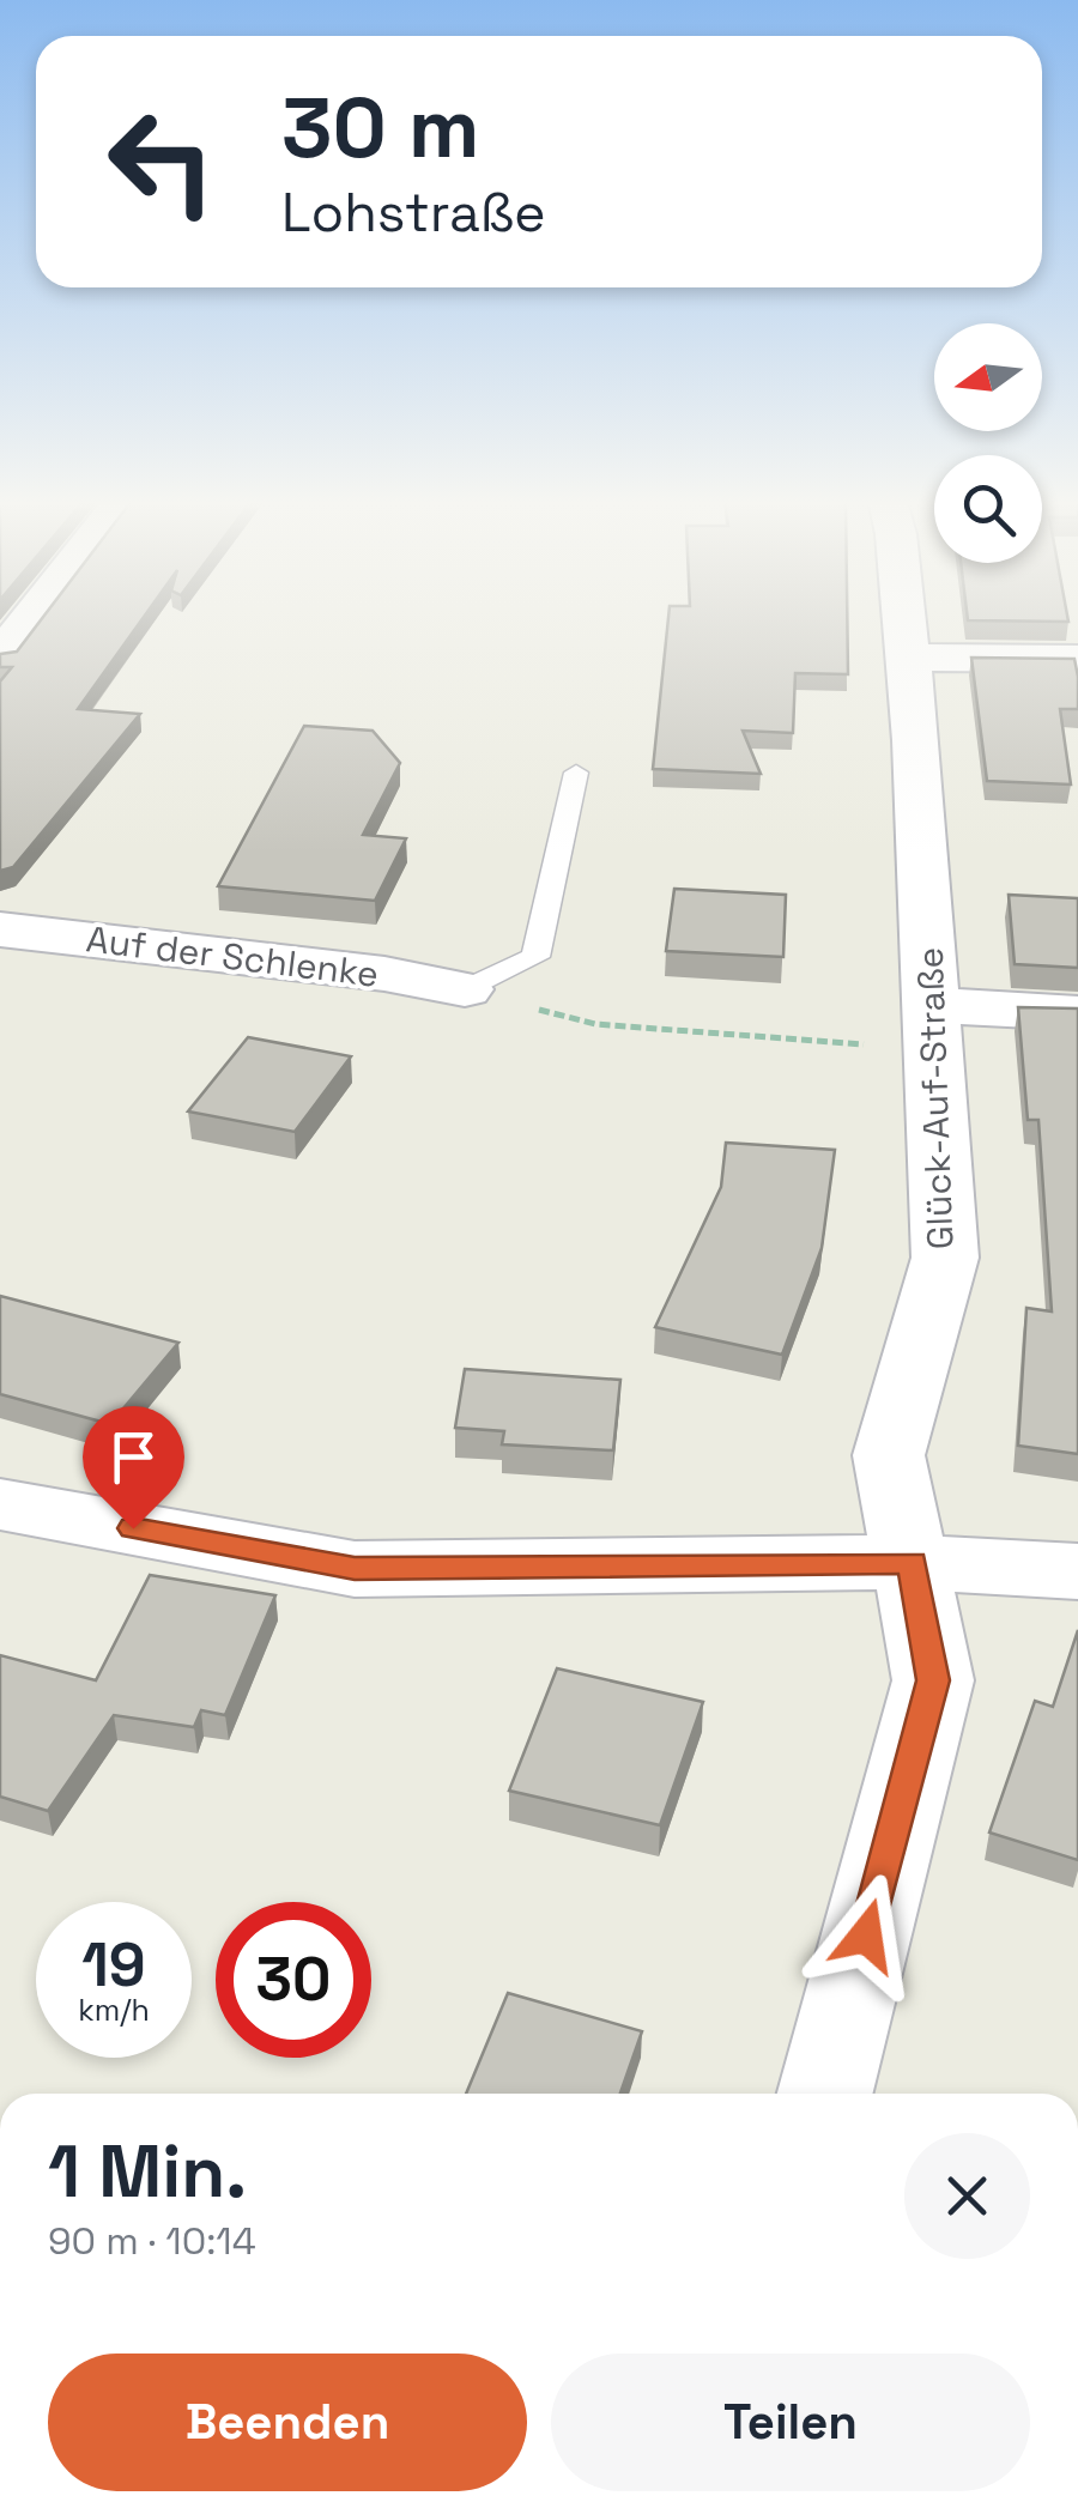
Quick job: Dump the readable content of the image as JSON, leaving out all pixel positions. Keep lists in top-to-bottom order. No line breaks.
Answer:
{"streets":{"street":["Auf der Schlenke","Glück-Auf-Straße"]},"north":"left","page":{"turn":["30 m","Lohstraße"],"speed":"19 km/h","limit":"30","heading":["1 Min.","90 m · 10:14"],"buttons":["Beenden","Teilen"]}}
